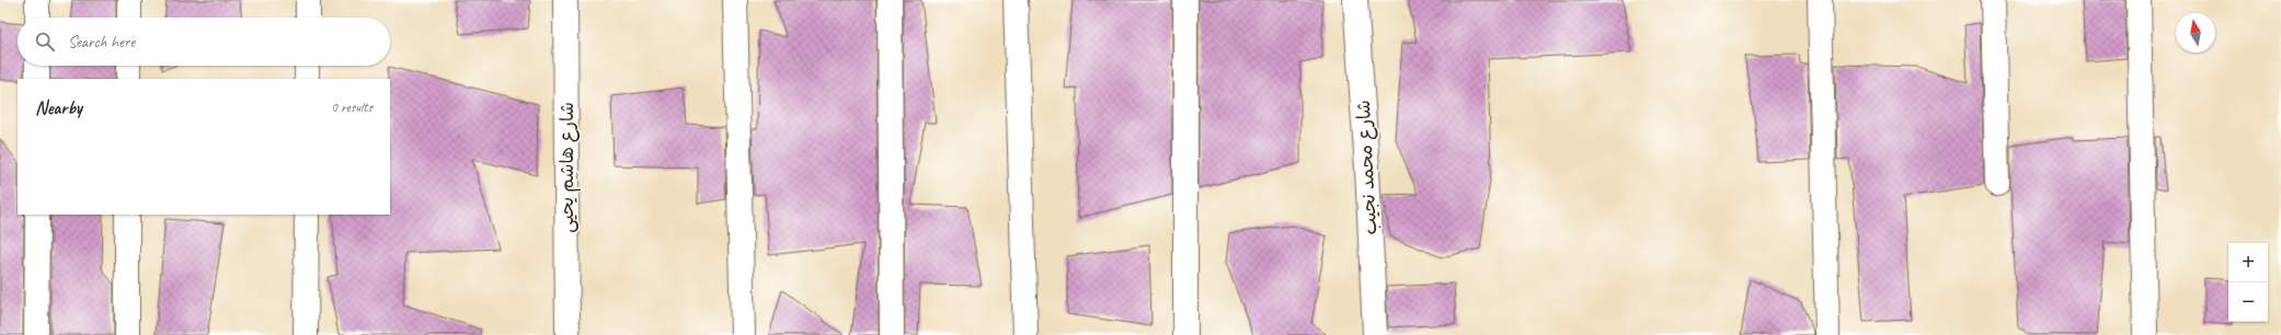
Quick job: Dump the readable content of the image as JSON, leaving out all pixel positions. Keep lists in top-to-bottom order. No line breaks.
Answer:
{"streets":{"street":["شارع هاشم يحيى","شارع محمد نجيب"]},"north":"top","page":{"search":"Search here","heading":["Nearby","0 results"],"map_buttons":["+","−"]}}
